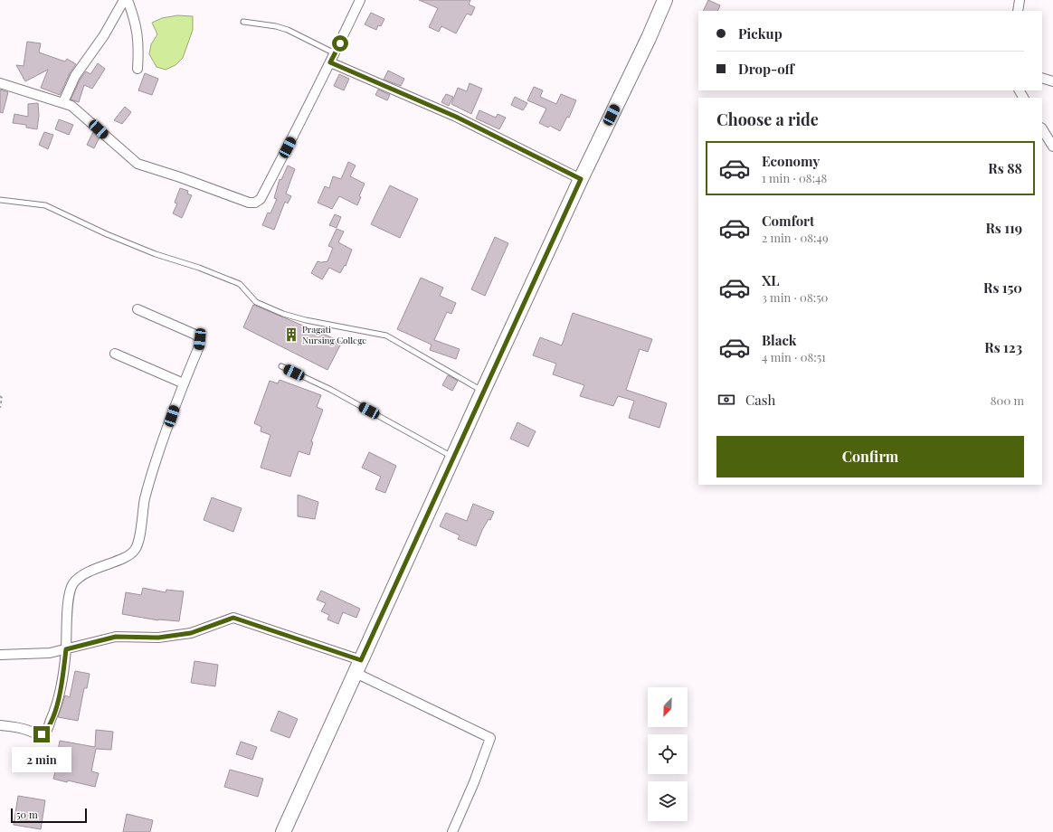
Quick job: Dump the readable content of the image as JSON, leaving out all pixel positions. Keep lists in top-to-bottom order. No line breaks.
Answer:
{"places":{"building":["Pragati Nursing College"]},"scale_bar":"50 m","north":"bottom left","page":{"banner":["Pickup","Drop-off"],"heading":"Choose a ride","list":[{"name":"Economy","note":"1 min · 08:48","value":"Rs 88"},{"name":"Comfort","note":"2 min · 08:49","value":"Rs 119"},{"name":"XL","note":"3 min · 08:50","value":"Rs 150"},{"name":"Black","note":"4 min · 08:51","value":"Rs 123"}],"pay":["Cash","800 m"],"buttons":"Confirm","bubble":"2 min","scale":"50 m"}}
